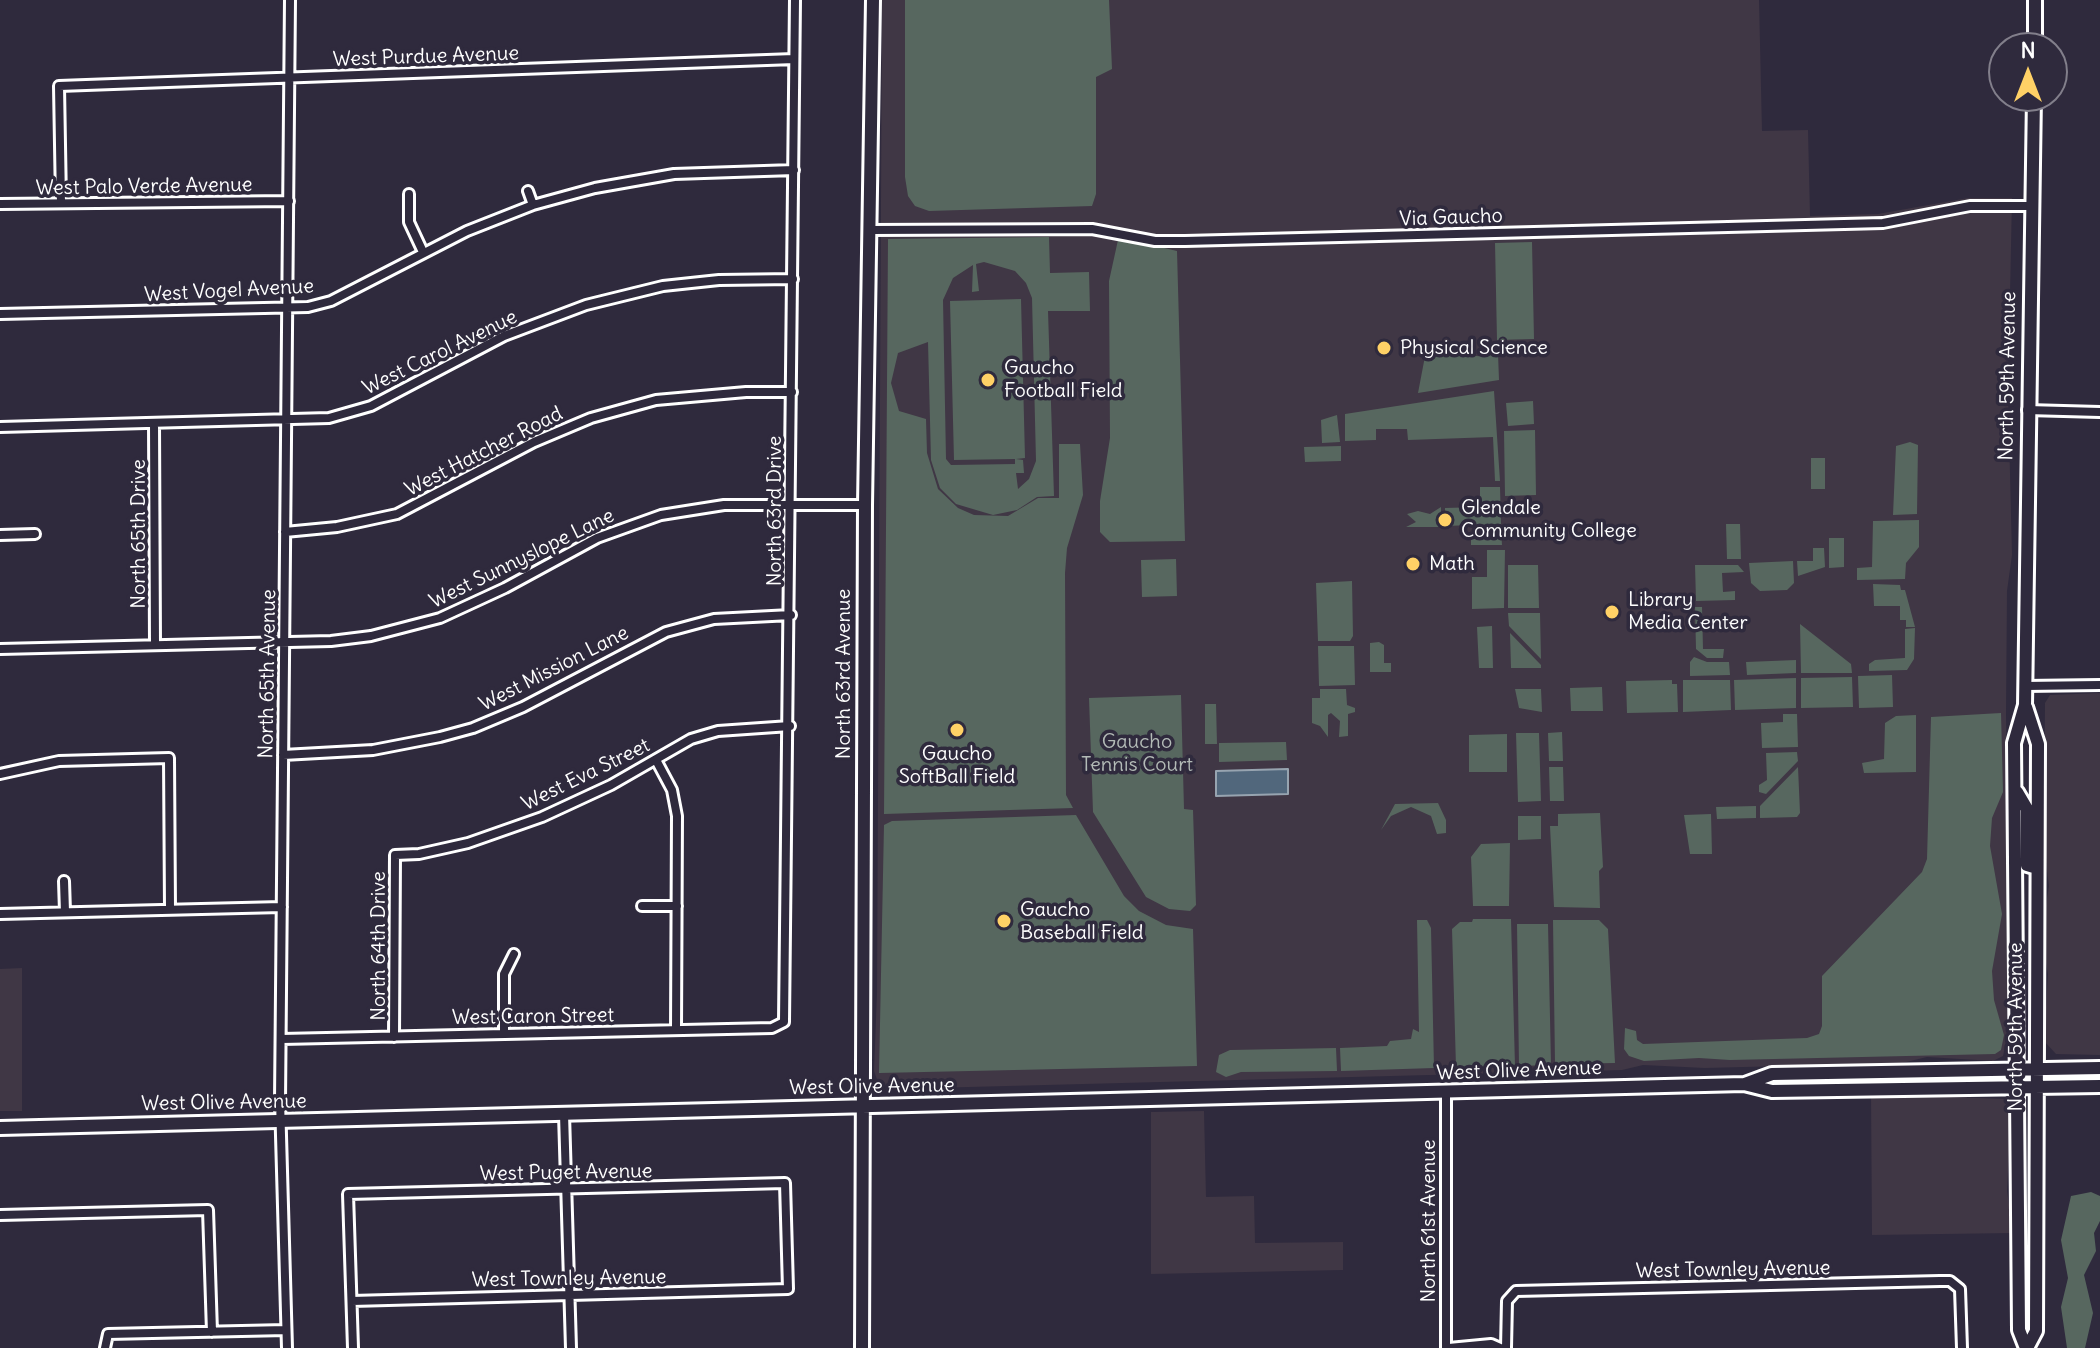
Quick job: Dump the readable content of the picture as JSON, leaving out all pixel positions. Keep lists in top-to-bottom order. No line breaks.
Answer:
{"streets":{"main road":["North 59th Avenue","North 63rd Avenue","West Olive Avenue"],"street":["West Purdue Avenue","West Palo Verde Avenue","Via Gaucho","West Vogel Avenue","West Carol Avenue","West Hatcher Road","North 63rd Drive","North 65th Drive","West Sunnyslope Lane","West Mission Lane","North 65th Avenue","West Eva Street","North 64th Drive","West Caron Street","West Puget Avenue","North 61st Avenue","West Townley Avenue"]},"crossings":[["West Purdue Avenue","West Palo Verde Avenue"],["West Purdue Avenue","North 63rd Drive"],["West Purdue Avenue","North 65th Avenue"],["West Palo Verde Avenue","North 65th Avenue"],["Via Gaucho","North 59th Avenue"],["Via Gaucho","North 63rd Avenue"],["West Vogel Avenue","North 63rd Drive"],["West Vogel Avenue","North 65th Avenue"],["West Carol Avenue","North 63rd Drive"],["West Carol Avenue","North 65th Drive"],["West Carol Avenue","North 65th Avenue"],["North 59th Avenue","West Olive Avenue"],["West Hatcher Road","North 63rd Drive"],["West Hatcher Road","North 65th Avenue"],["North 63rd Drive","West Sunnyslope Lane"],["North 63rd Drive","West Mission Lane"],["North 63rd Drive","West Eva Street"],["North 63rd Drive","West Caron Street"],["North 65th Drive","West Sunnyslope Lane"],["West Sunnyslope Lane","North 65th Avenue"],["West Sunnyslope Lane","North 63rd Avenue"],["West Mission Lane","North 65th Avenue"],["North 65th Avenue","West Caron Street"],["North 65th Avenue","West Olive Avenue"],["North 63rd Avenue","West Olive Avenue"],["West Eva Street","North 64th Drive"],["North 64th Drive","West Caron Street"],["West Olive Avenue","North 61st Avenue"],["West Puget Avenue","West Townley Avenue"]],"parks":["Gaucho Tennis Court"],"places":["Physical Science","Gaucho Football Field","Glendale Community College","Math","Library Media Center","Gaucho SoftBall Field","Gaucho Baseball Field"],"north":"top"}
